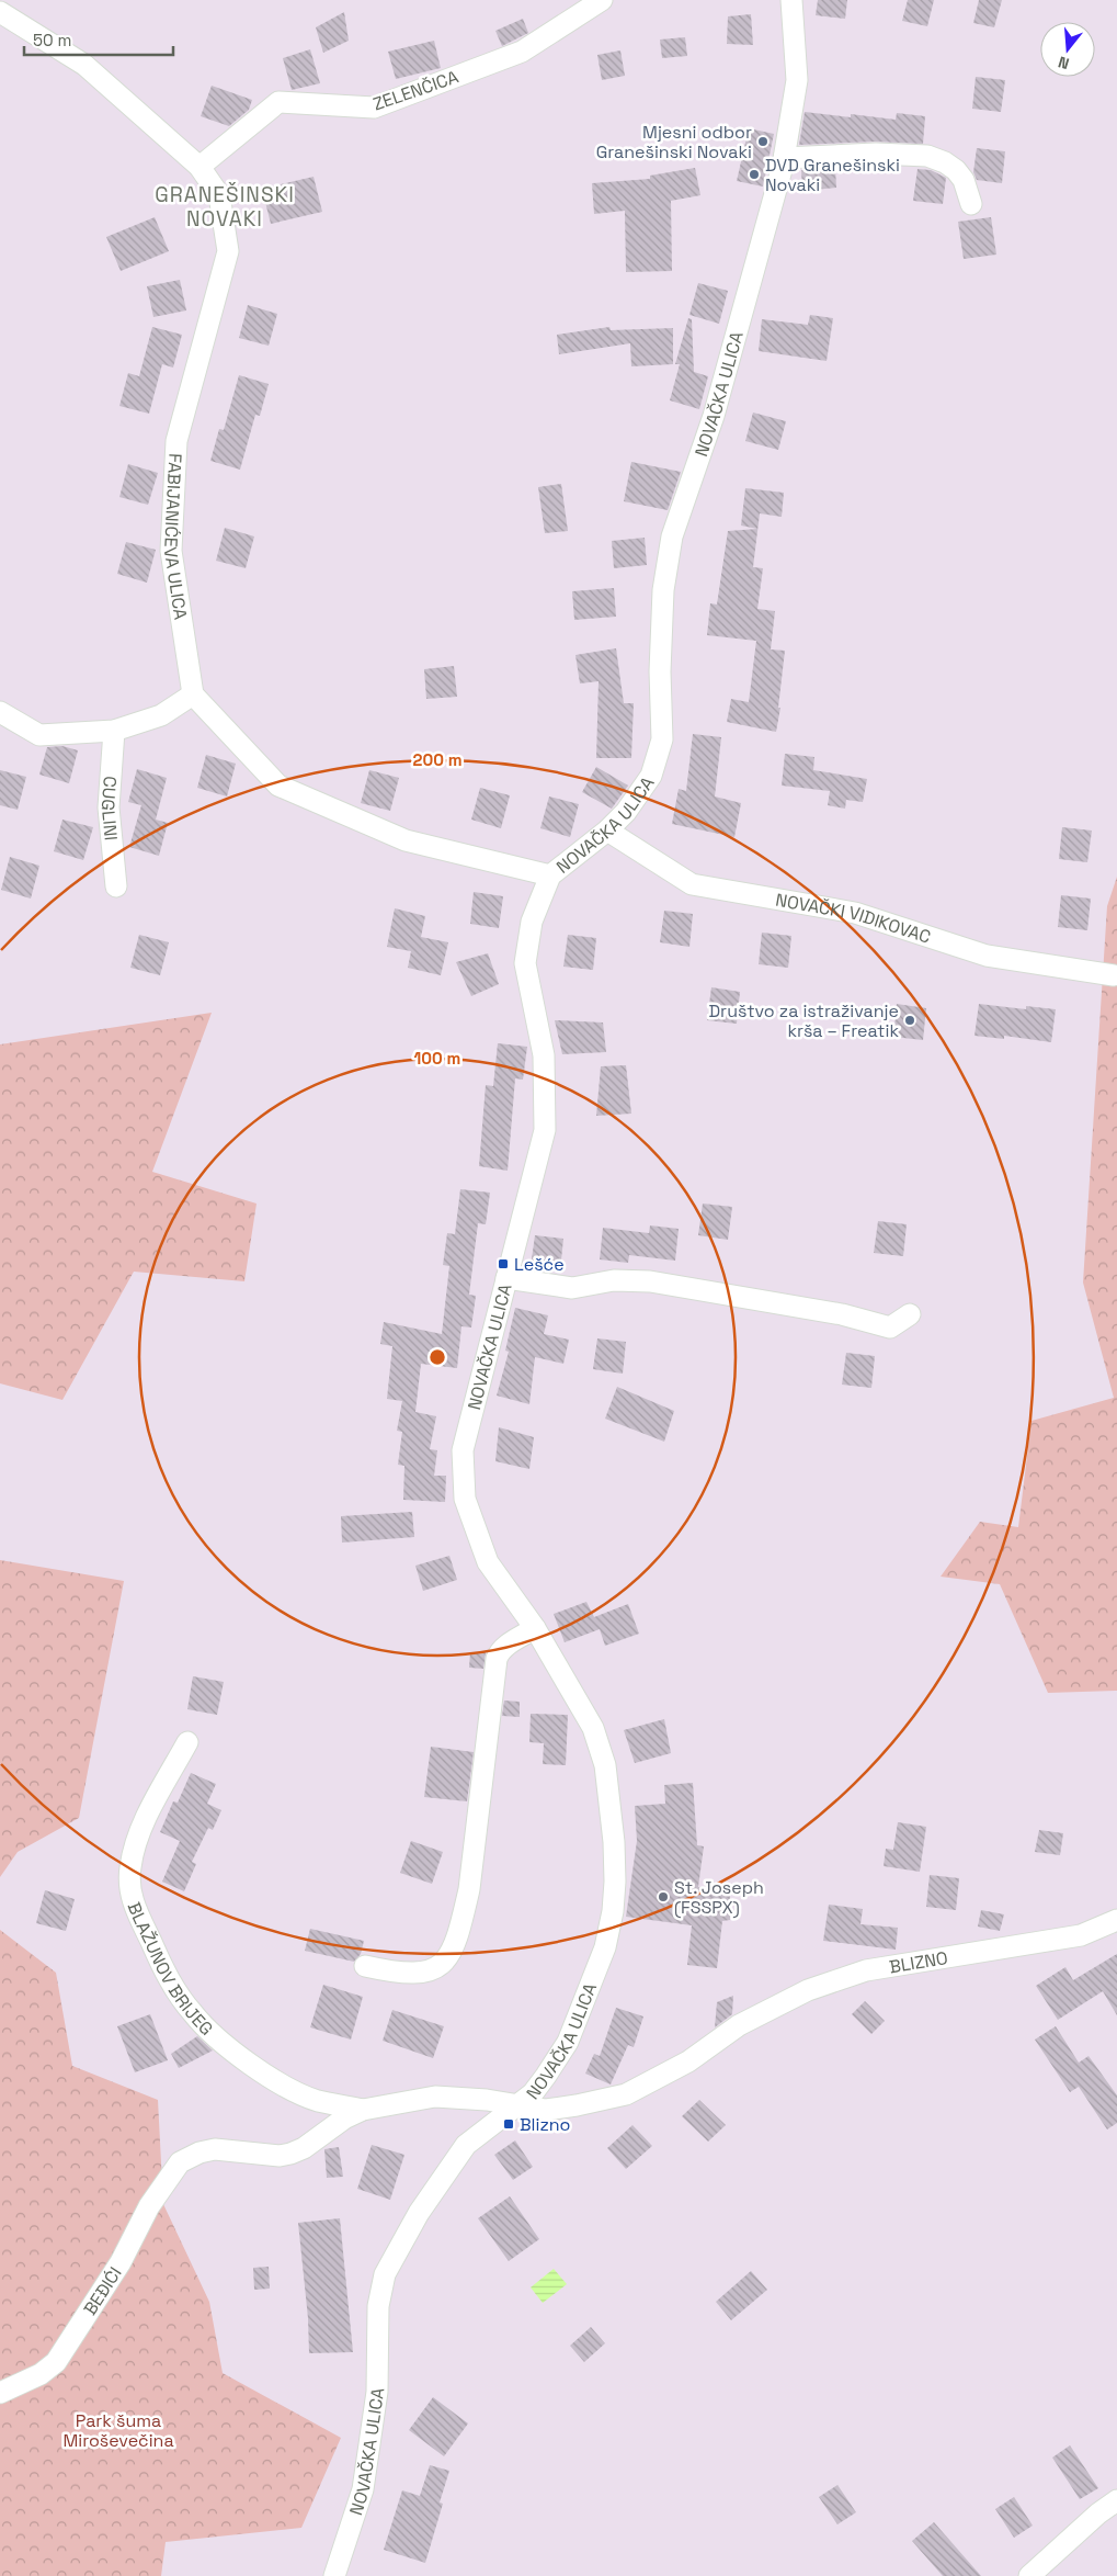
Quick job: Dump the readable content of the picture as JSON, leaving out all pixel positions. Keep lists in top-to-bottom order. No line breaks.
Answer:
{"streets":{"street":["ZELENČICA","NOVAČKA ULICA","FABIJANIĆEVA ULICA","CUGLINI","NOVAČKI VIDIKOVAC","BLIZNO","BLAŽUNOV BRIJEG","BEĐIĆI"]},"crossings":[["ZELENČICA","FABIJANIĆEVA ULICA"],["NOVAČKA ULICA","NOVAČKI VIDIKOVAC"],["NOVAČKA ULICA","BLIZNO"],["NOVAČKA ULICA","BLAŽUNOV BRIJEG"],["BLIZNO","BLAŽUNOV BRIJEG"],["BLAŽUNOV BRIJEG","BEĐIĆI"]],"districts":["GRANEŠINSKI NOVAKI"],"parks":["Park šuma Miroševečina"],"places":{"other":["Mjesni odbor Granešinski Novaki","DVD Granešinski Novaki","Društvo za istraživanje krša – Freatik","St. Joseph (FSSPX)"],"transit":["Lešće","Blizno"]},"scale_bar":"50 m","north":"bottom","rings":["200 m","100 m"]}
